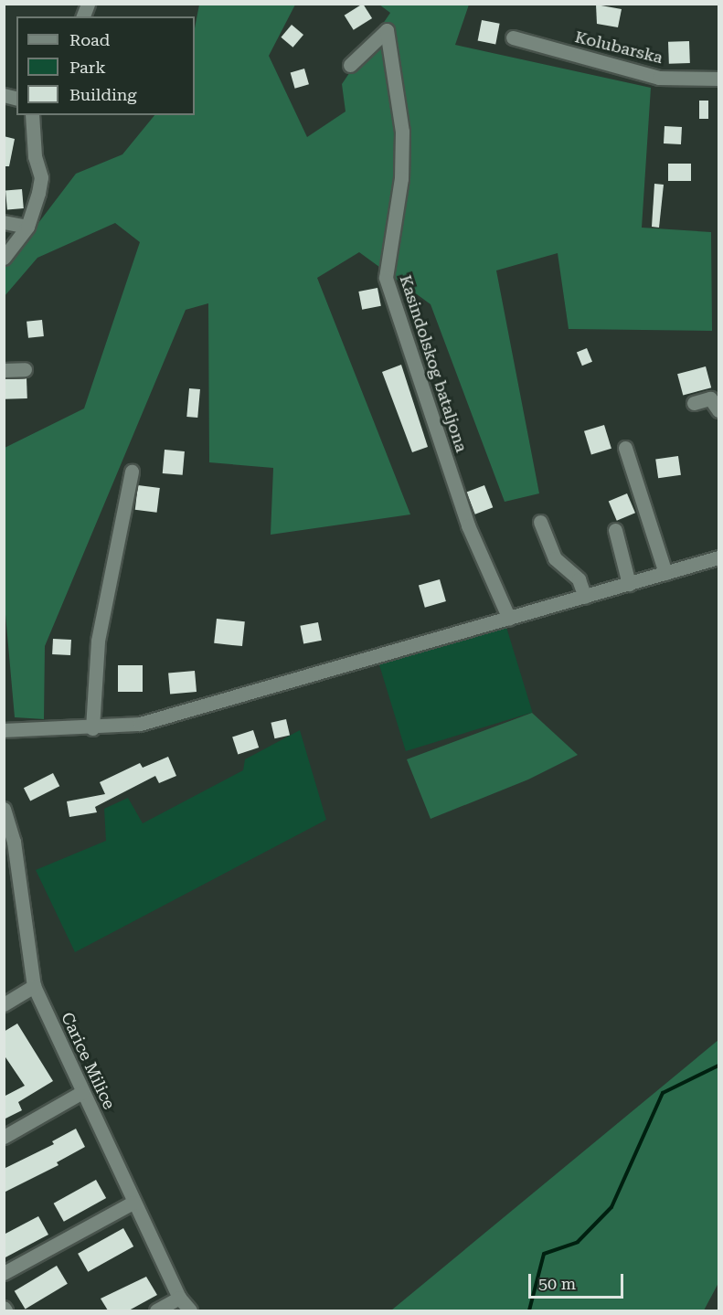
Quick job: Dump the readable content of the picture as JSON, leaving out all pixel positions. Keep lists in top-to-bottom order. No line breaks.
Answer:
{"streets":{"street":["Kolubarska","Kasindolskog bataljona","Carice Milice"]},"legend":["Road","Park","Building"],"scale_bar":"50 m"}
